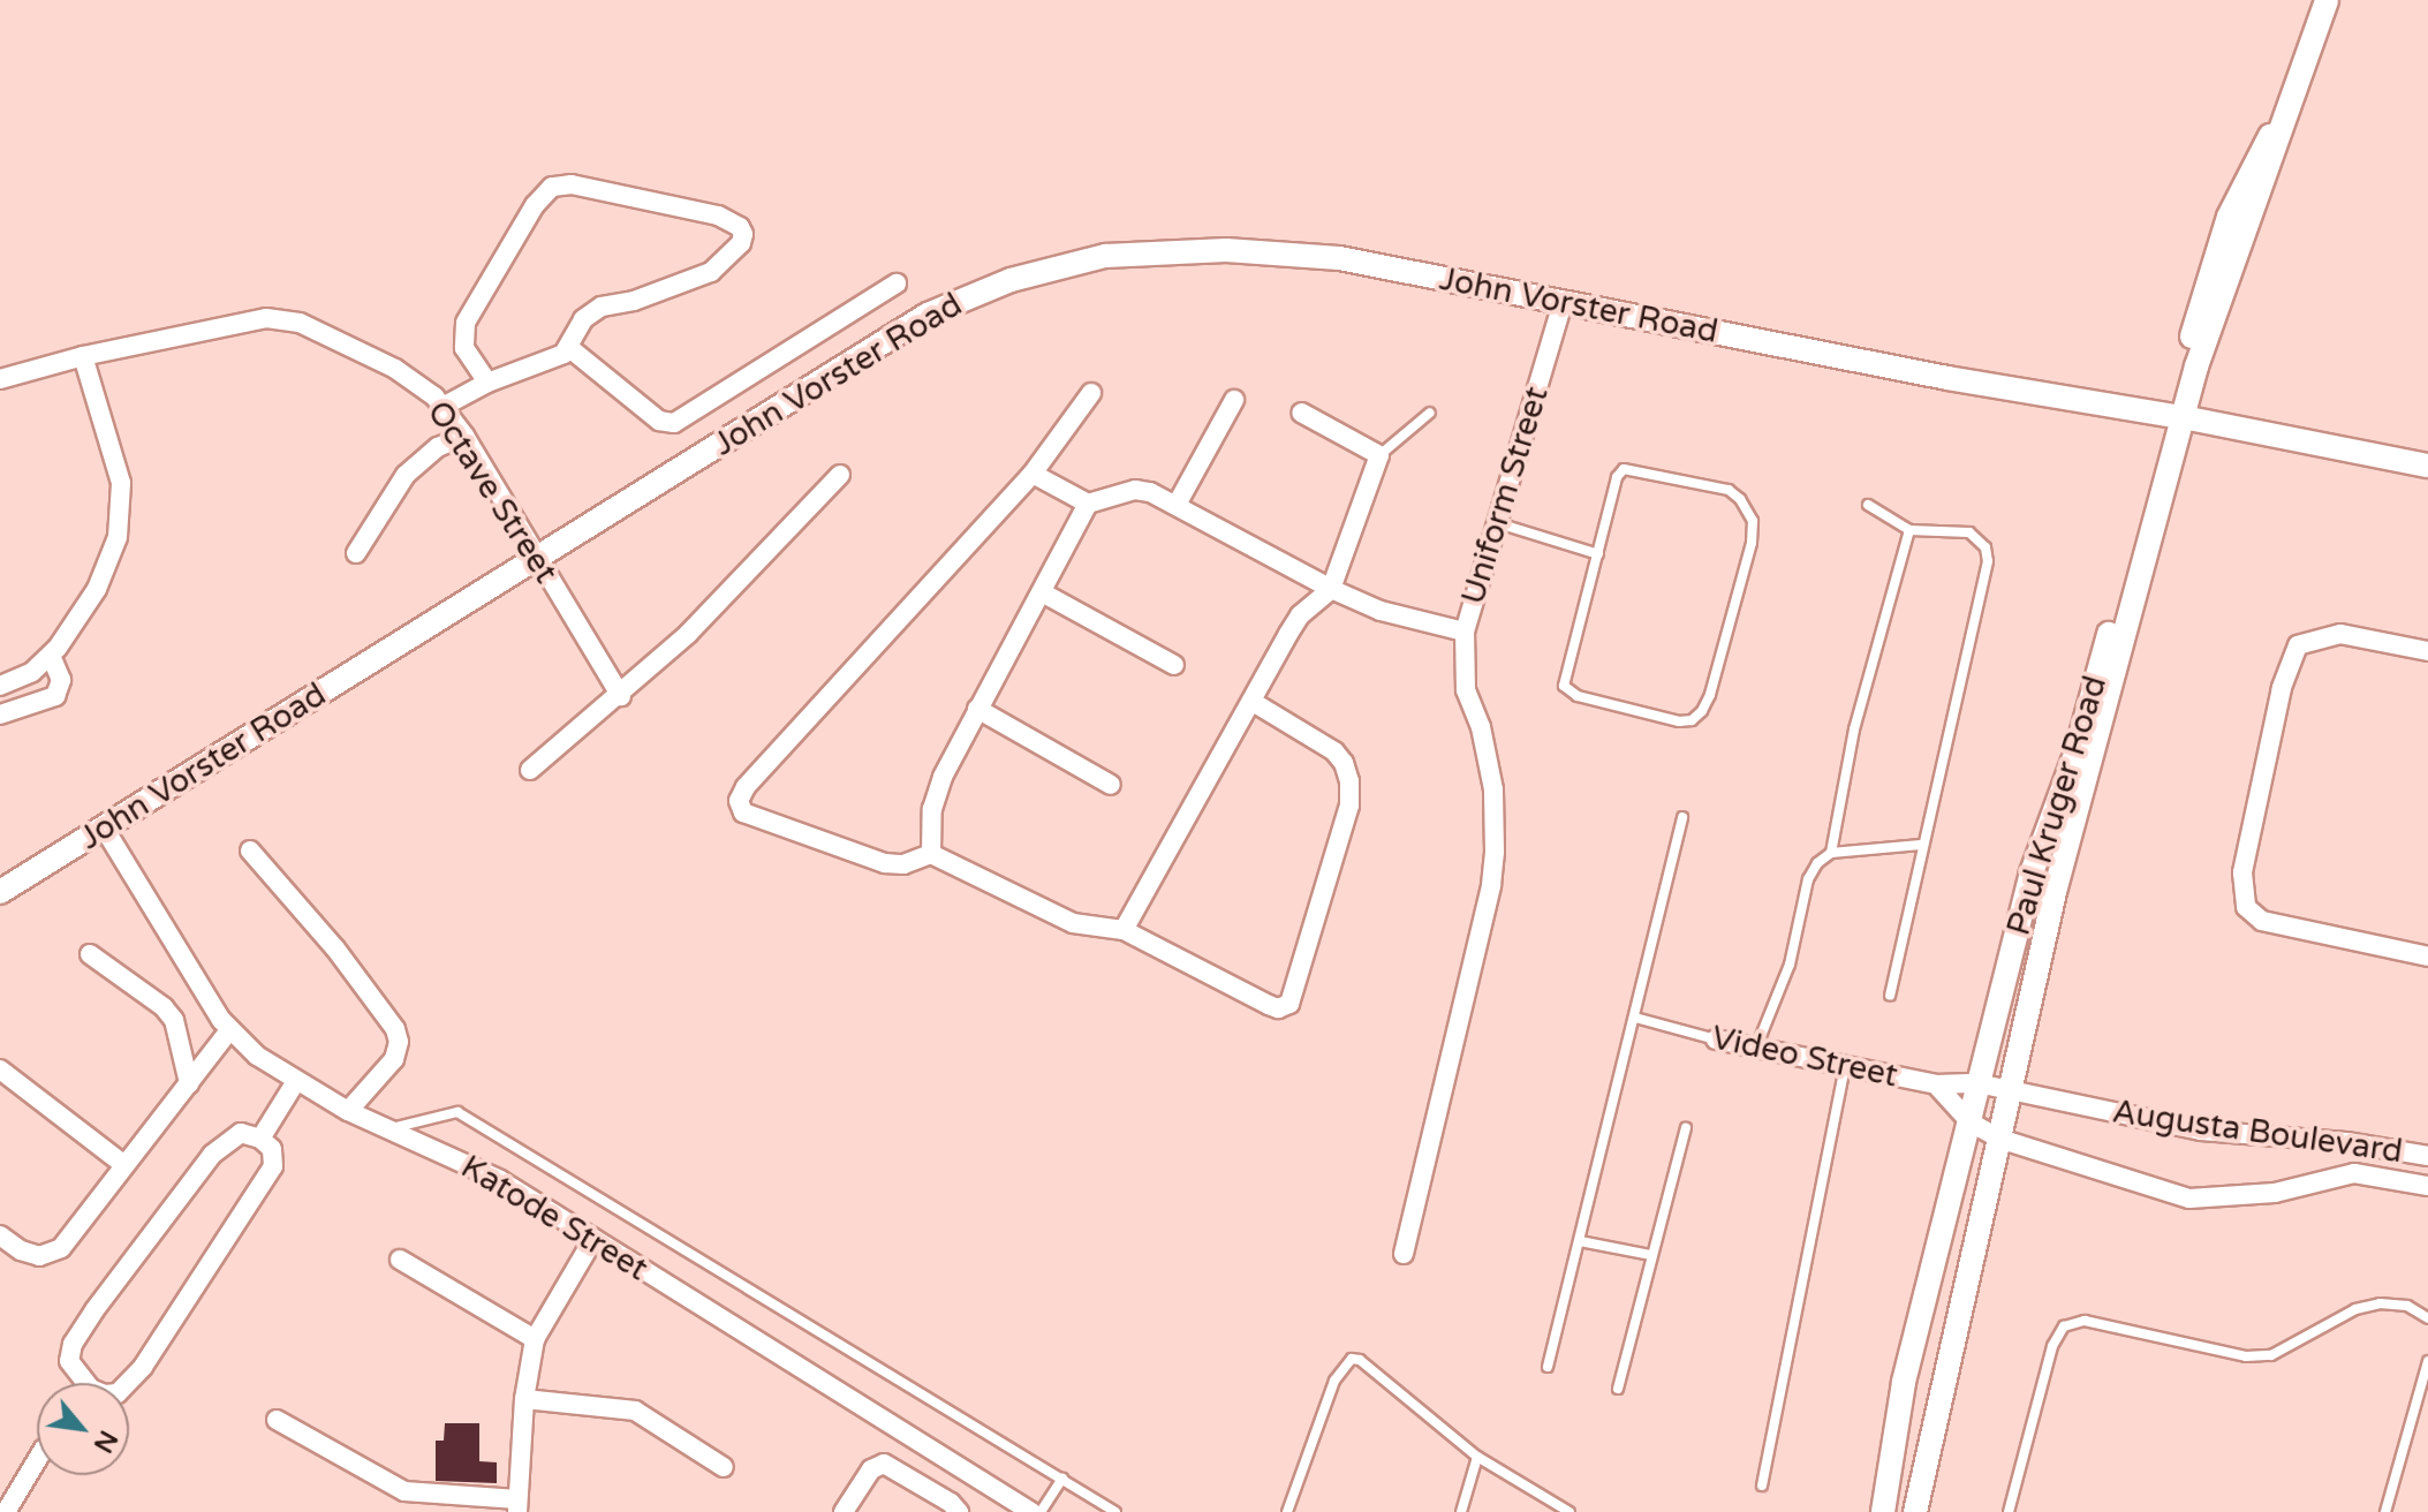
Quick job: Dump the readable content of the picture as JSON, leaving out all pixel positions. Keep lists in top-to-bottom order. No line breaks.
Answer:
{"streets":{"street":["John Vorster Road","Octave Street","Uniform Street","Paul Kruger Road","Video Street","Augusta Boulevard","Katode Street"]},"crossings":[["John Vorster Road","Octave Street"],["John Vorster Road","Uniform Street"],["John Vorster Road","Paul Kruger Road"],["John Vorster Road","Katode Street"],["Paul Kruger Road","Video Street"],["Paul Kruger Road","Augusta Boulevard"],["Video Street","Augusta Boulevard"]],"north":"bottom right"}
